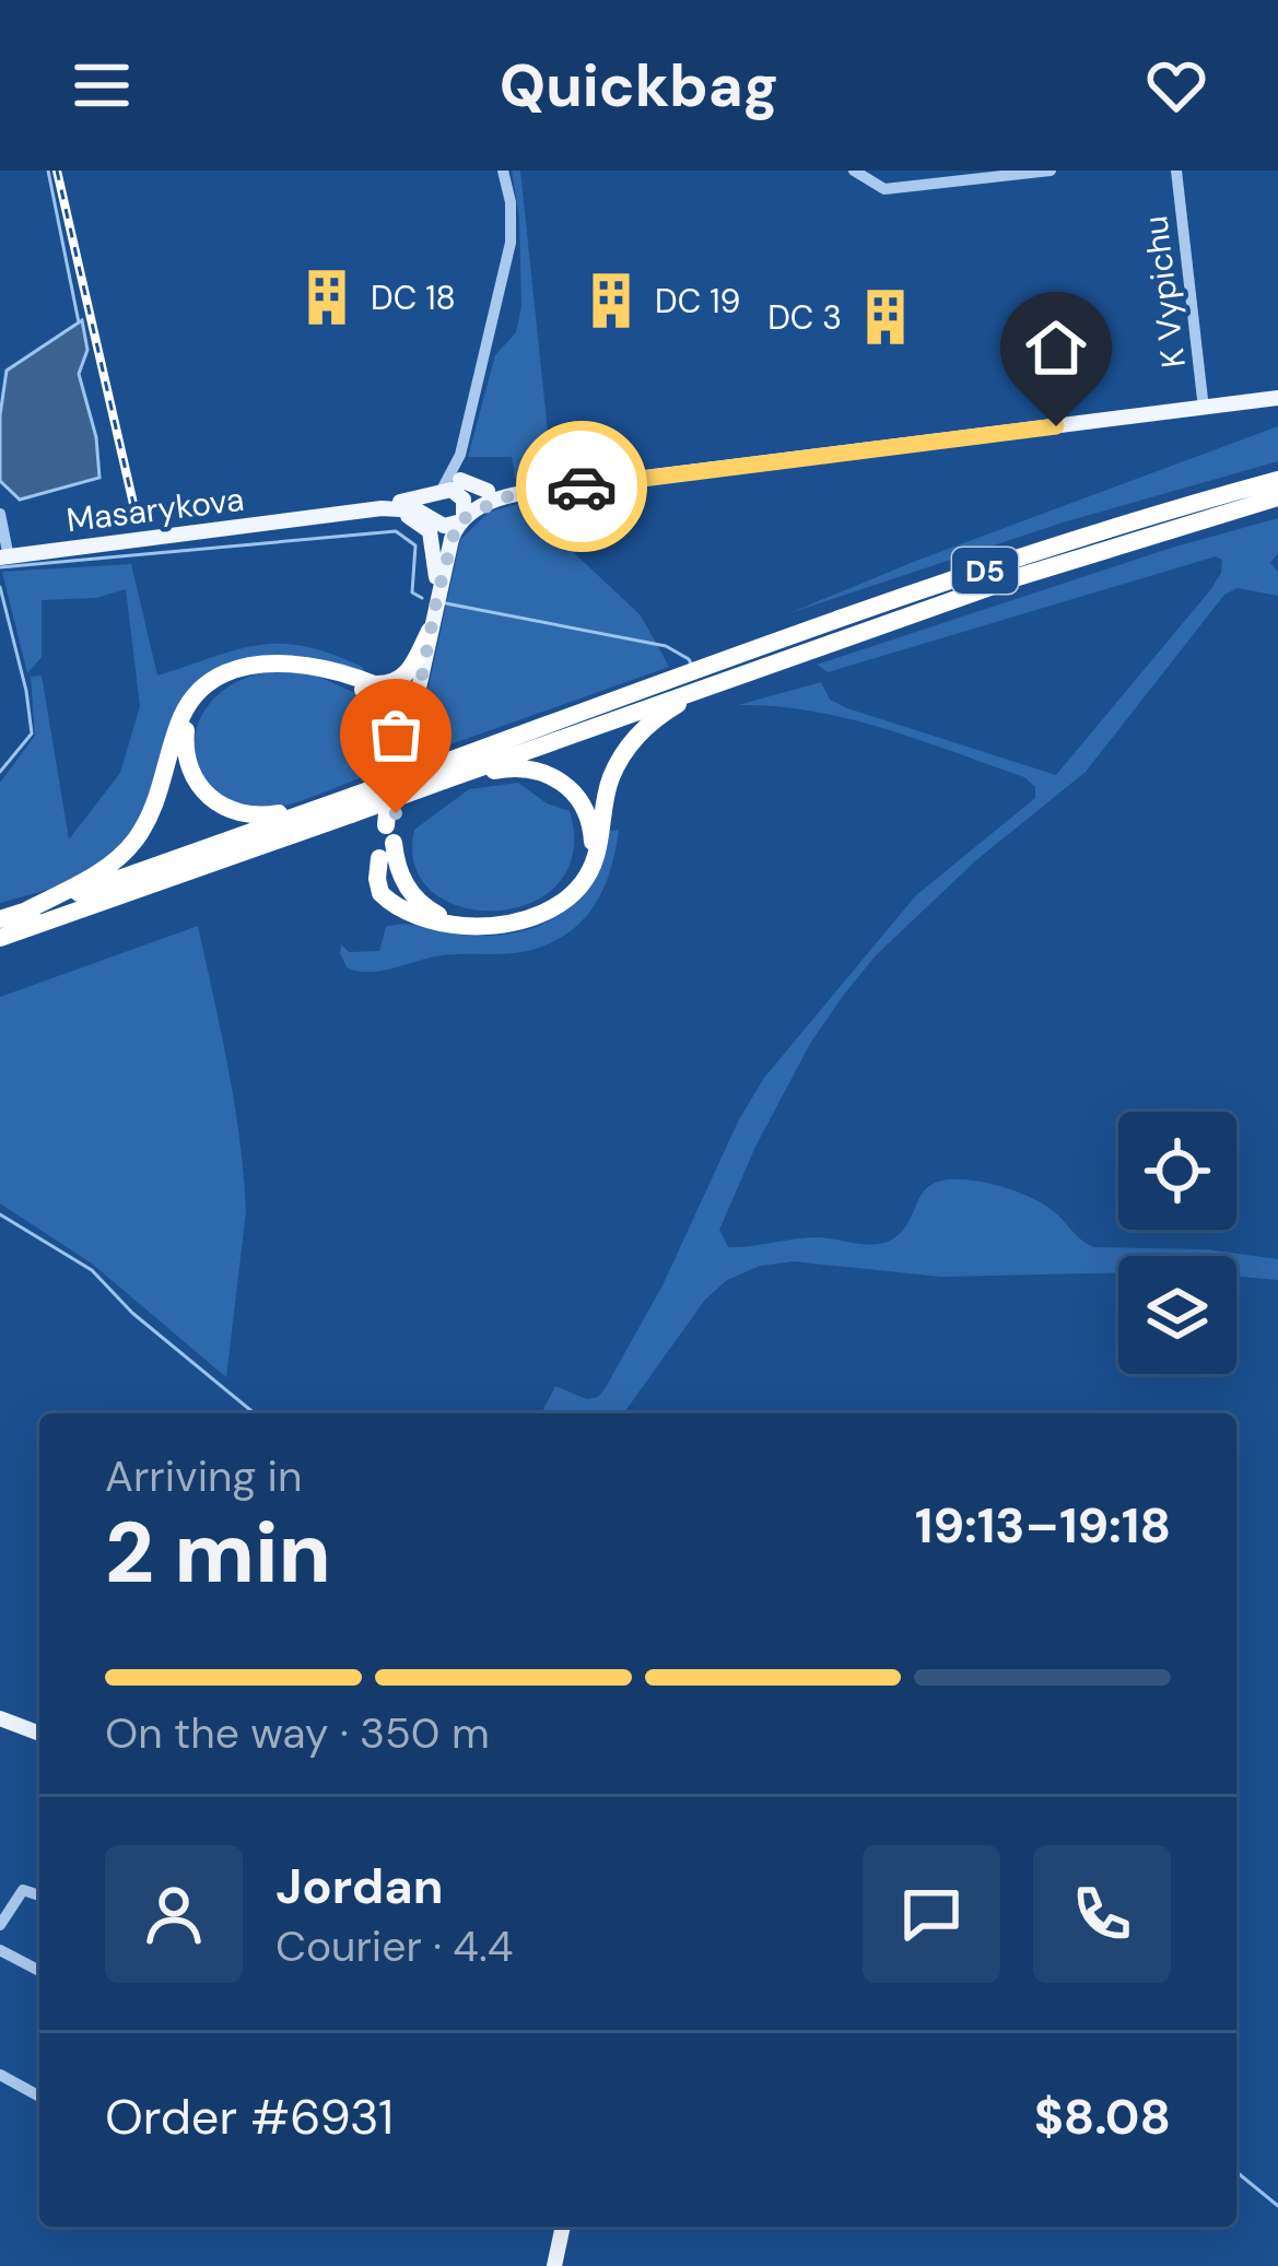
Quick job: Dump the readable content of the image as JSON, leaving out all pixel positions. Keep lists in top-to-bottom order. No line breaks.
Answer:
{"streets":{"highway":["D5"],"main road":["Masarykova"],"street":["K Vypichu"]},"places":{"building":["DC 18","DC 19","DC 3"]},"page":{"header":"Quickbag","heading":["2 min","Arriving in","19:13–19:18"],"panel":["Jordan","Courier · 4.4","Order #6931","$8.08"],"bar":"On the way · 350 m"}}
